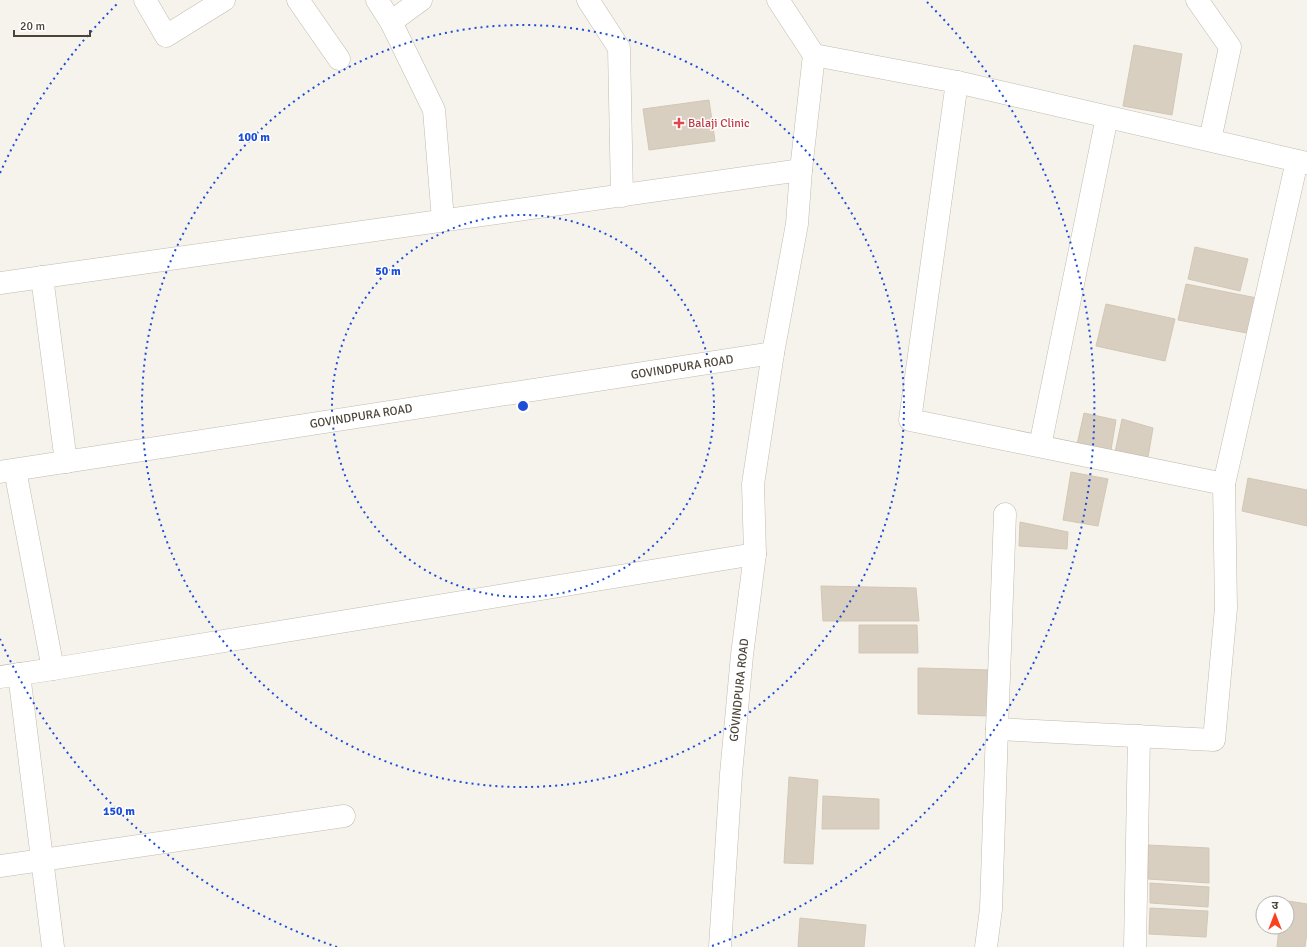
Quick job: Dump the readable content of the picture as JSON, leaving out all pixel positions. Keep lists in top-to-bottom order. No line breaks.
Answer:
{"streets":{"street":["GOVINDPURA ROAD"]},"places":{"health":["Balaji Clinic"]},"scale_bar":"20 m","north":"top","rings":["100 m","50 m","150 m"]}
